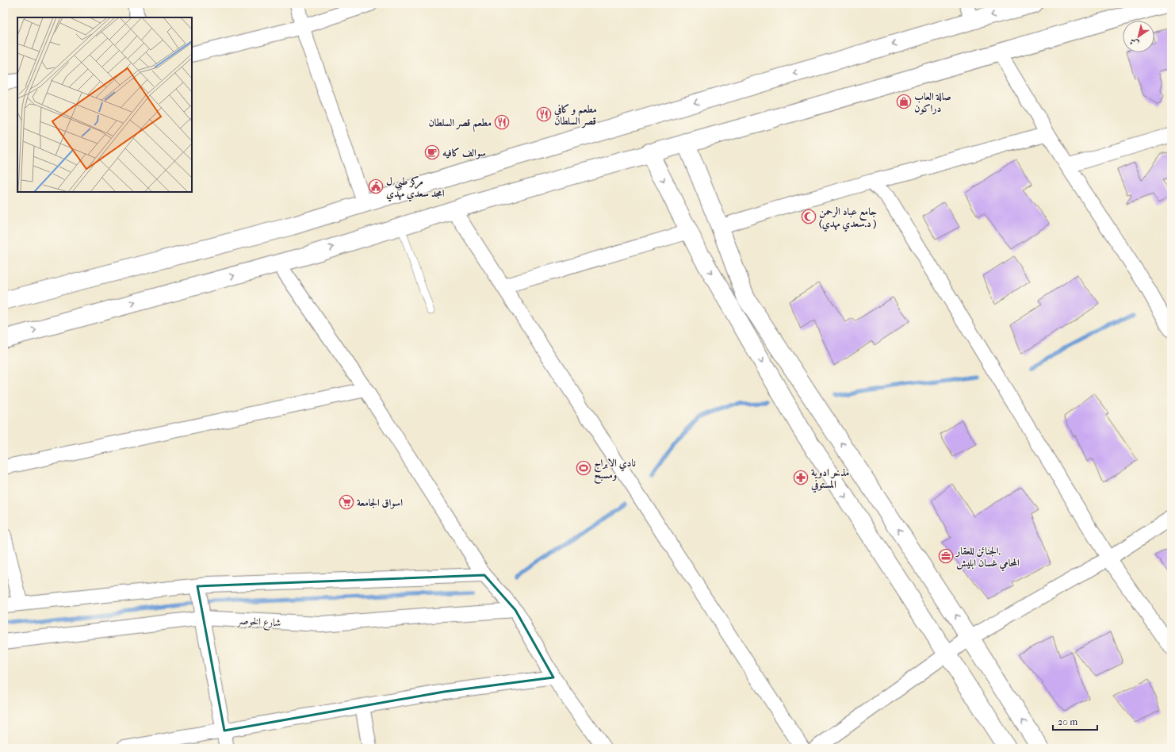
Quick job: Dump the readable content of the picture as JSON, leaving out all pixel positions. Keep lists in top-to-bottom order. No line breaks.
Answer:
{"streets":{"street":["شارع الخوصر"]},"places":{"shop":["صالة العاب دراكون"],"restaurant":["مطعم و كافي قصر السلطان","مطعم قصر السلطان"],"cafe":["سوالف كافيه"],"public building":["مركز طبي ل امجد سعدي مهدي"],"mosque":["جامع عباد الرحمن (د.سعدي مهدي )"],"sports":["نادي الابراج ومسبح"],"pharmacy":["مذخر ادویة المستوفي"],"supermarket":["اسواق الجامعة"],"office":["الجنائن للعقار. المحامي غسان ابليش"]},"scale_bar":"20 m","north":"bottom left"}
